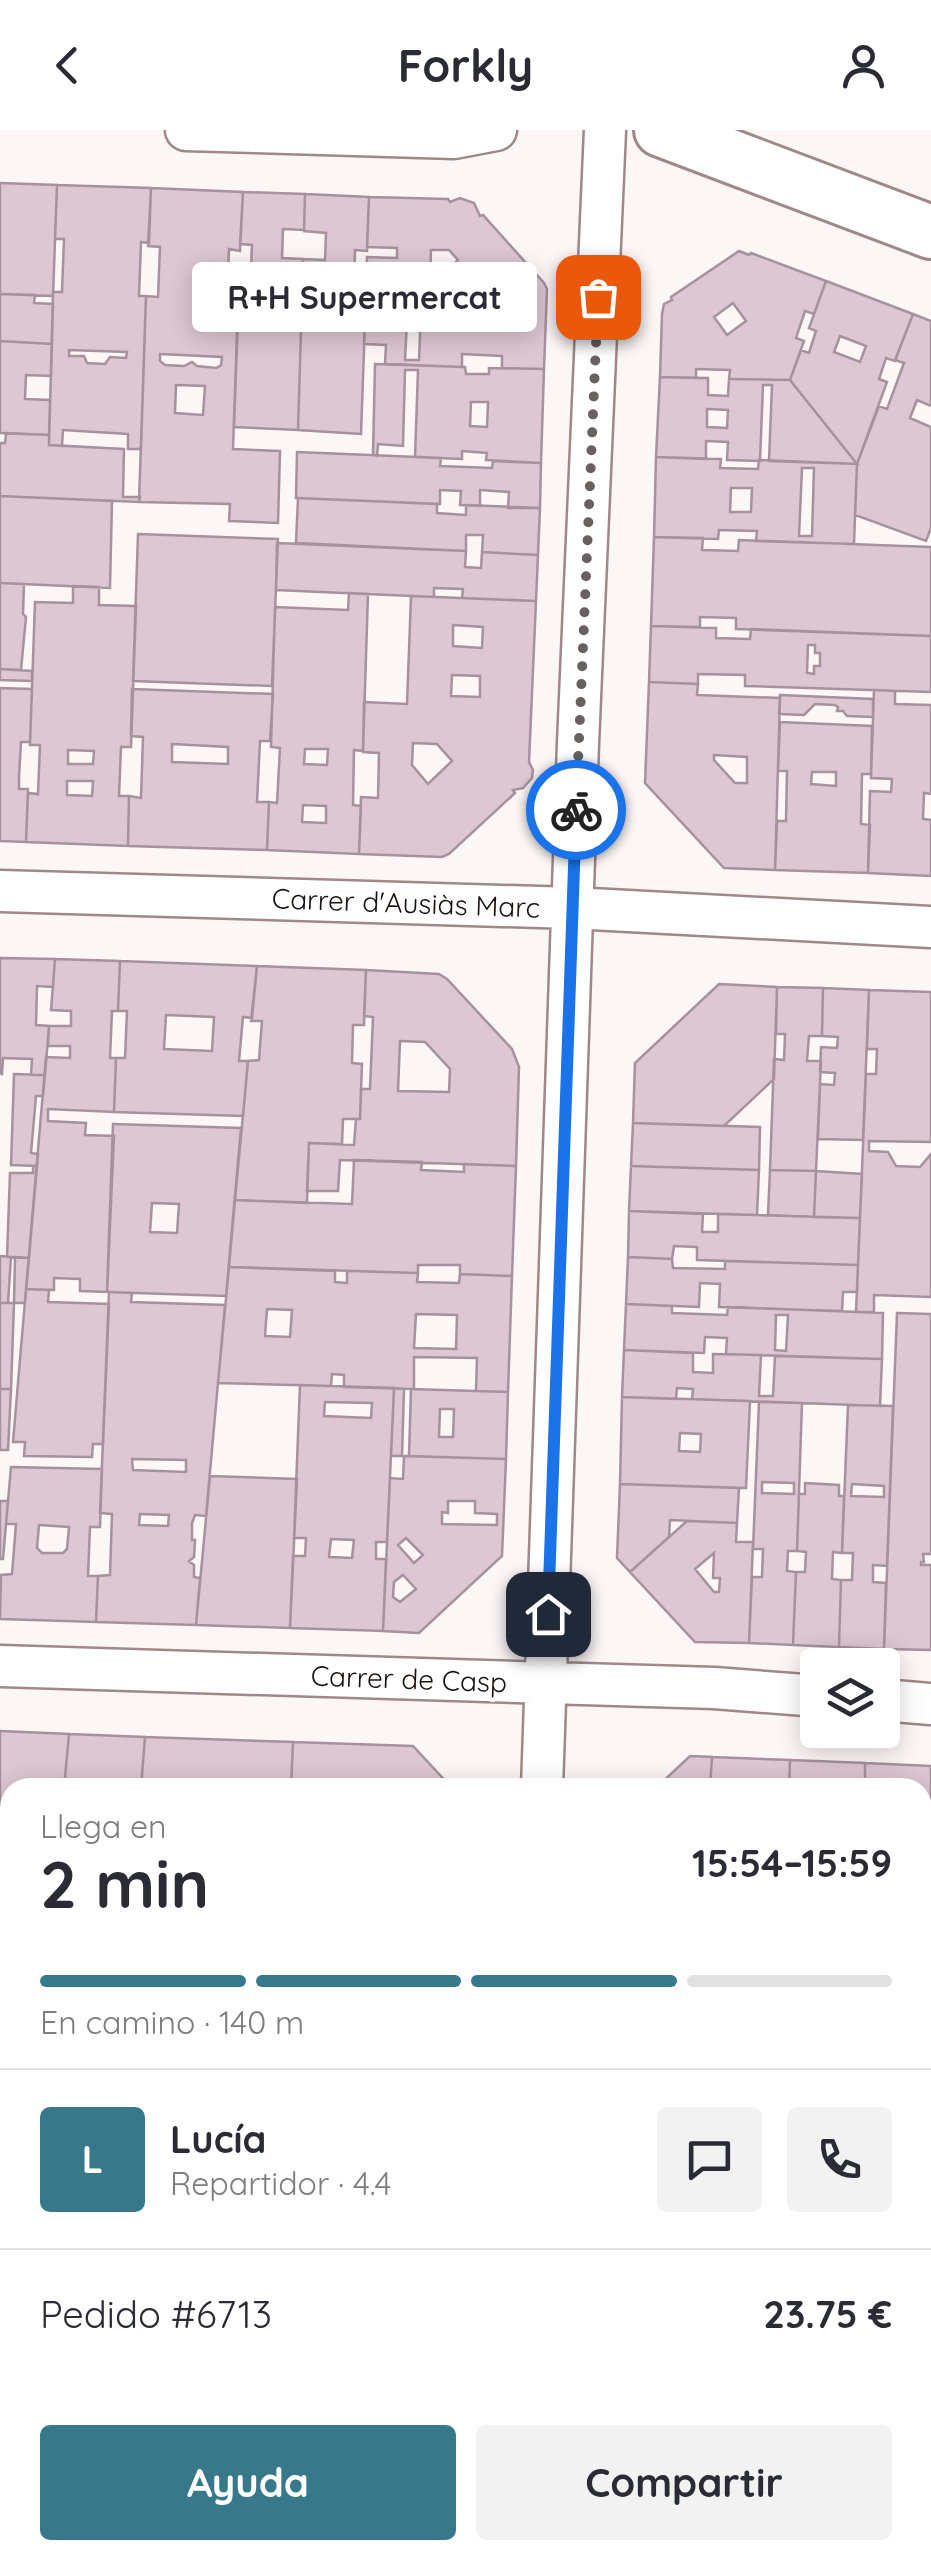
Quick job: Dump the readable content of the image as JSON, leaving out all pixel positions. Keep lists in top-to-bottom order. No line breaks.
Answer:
{"streets":{"street":["Carrer d'Ausiàs Marc","Carrer de Casp"]},"places":["R+H Supermercat"],"page":{"header":"Forkly","bubble":"R+H Supermercat","heading":["2 min","Llega en","15:54–15:59"],"panel":["Lucía","Repartidor · 4.4","Pedido #6713","23.75 €"],"bar":"En camino · 140 m","round":"L","buttons":["Ayuda","Compartir"]}}
